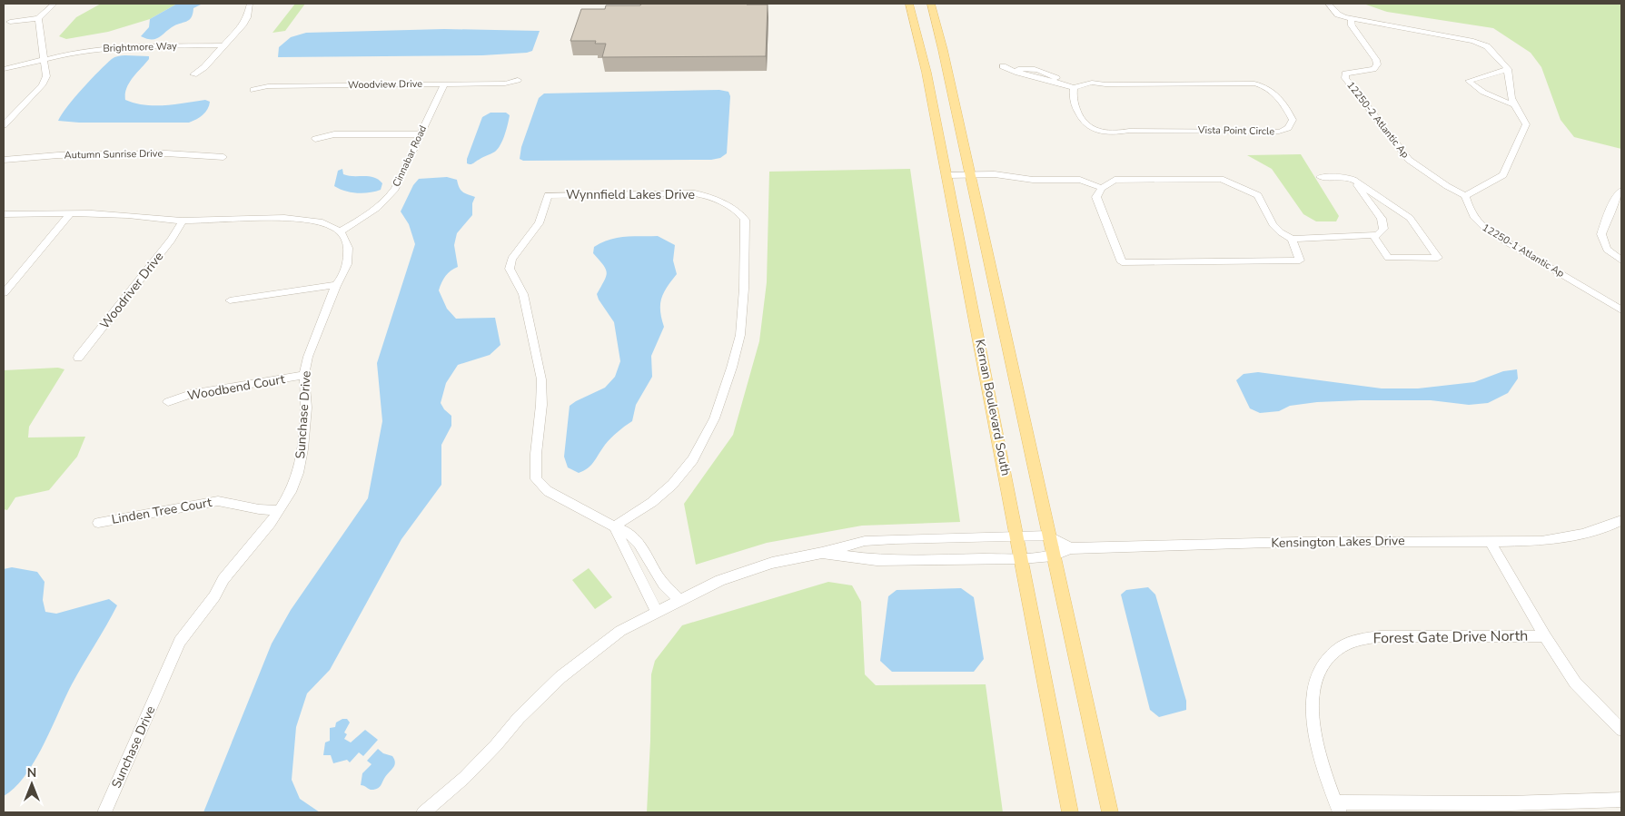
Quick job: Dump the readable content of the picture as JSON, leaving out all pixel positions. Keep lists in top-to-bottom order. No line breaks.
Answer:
{"streets":{"main road":["Kernan Boulevard South"],"street":["Brightmore Way","Woodview Drive","12250-2 Atlantic Ap","Vista Point Circle","Autumn Sunrise Drive","Cinnabar Road","Wynnfield Lakes Drive","12250-1 Atlantic Ap","Woodriver Drive","Woodbend Court","Sunchase Drive","Linden Tree Court","Kensington Lakes Drive","Forest Gate Drive North"]},"crossings":[["Woodview Drive","Cinnabar Road"],["12250-2 Atlantic Ap","12250-1 Atlantic Ap"],["Cinnabar Road","Sunchase Drive"],["Woodbend Court","Sunchase Drive"],["Kernan Boulevard South","Kensington Lakes Drive"],["Sunchase Drive","Linden Tree Court"]],"north":"top"}
